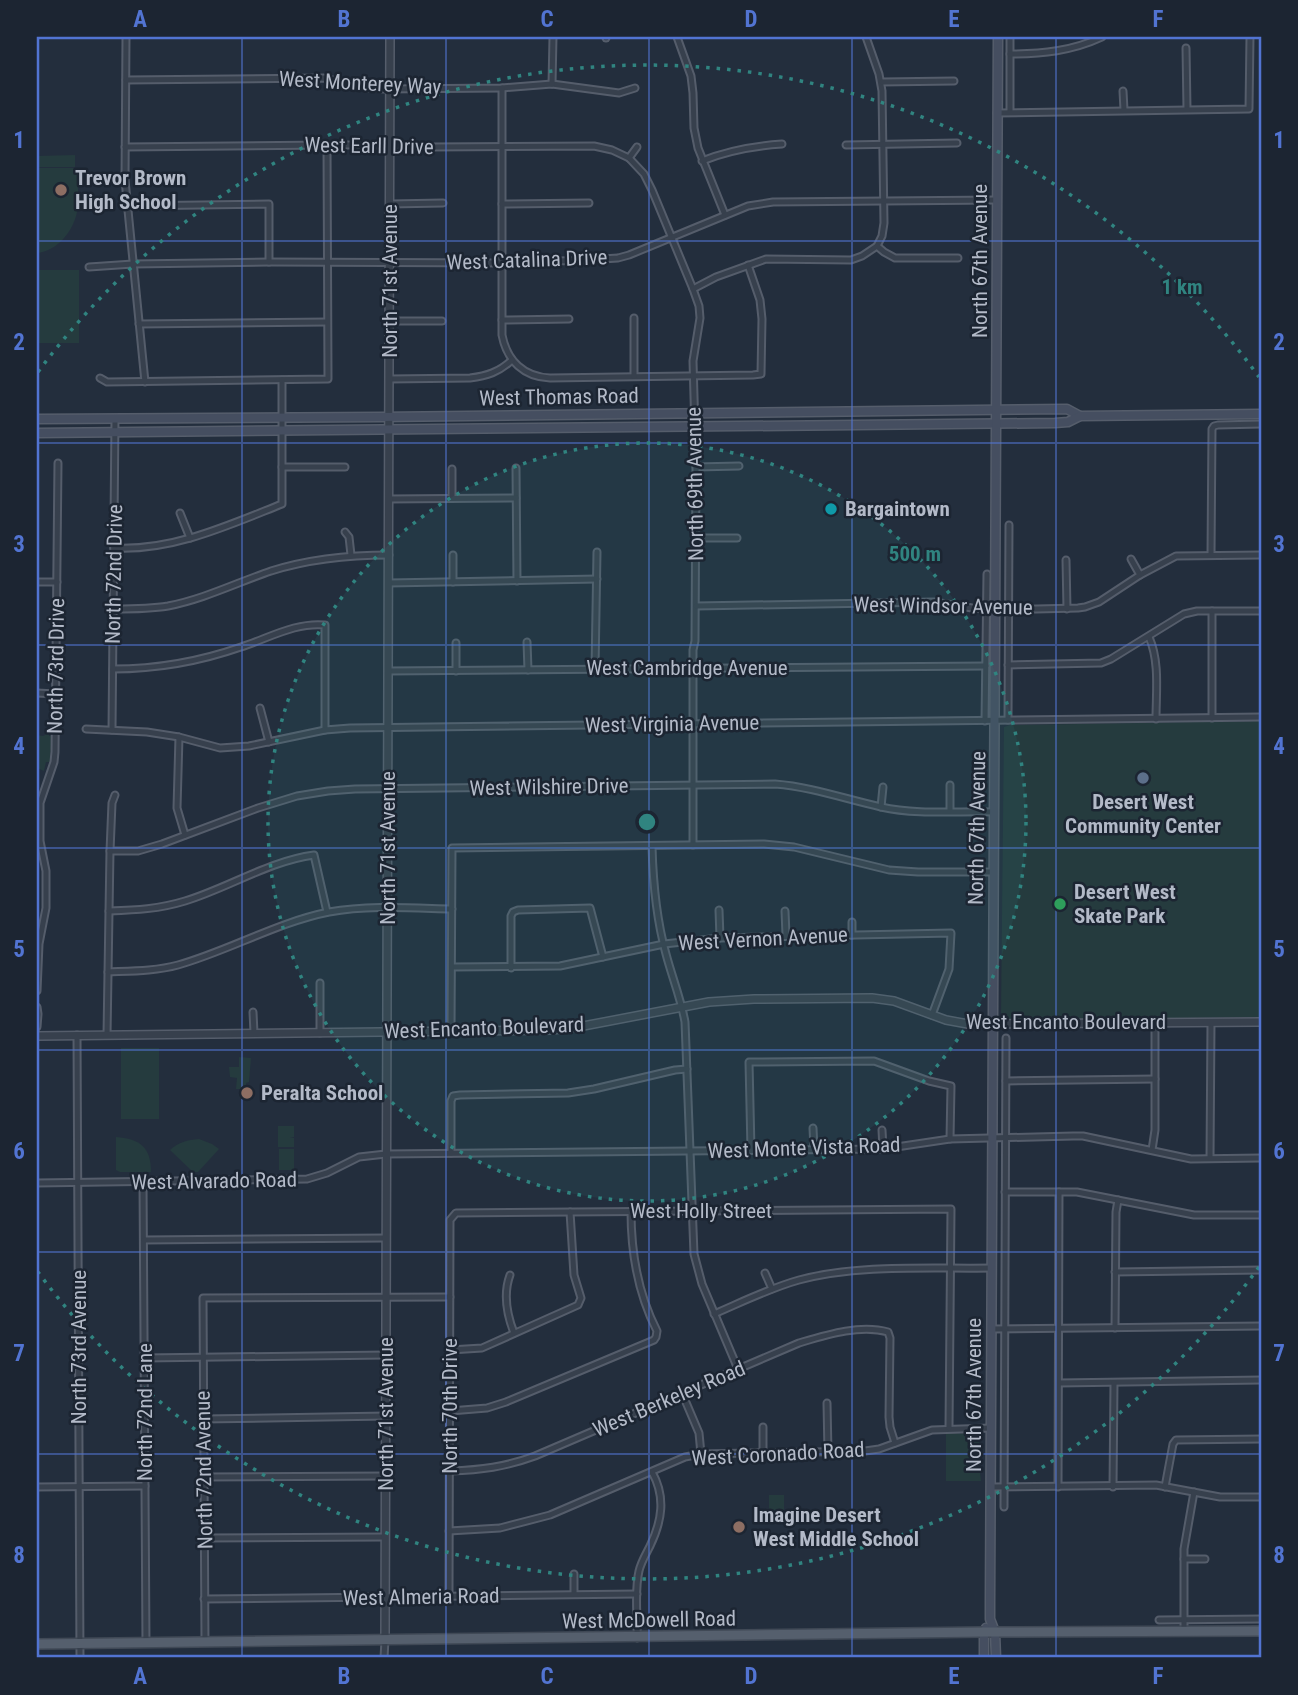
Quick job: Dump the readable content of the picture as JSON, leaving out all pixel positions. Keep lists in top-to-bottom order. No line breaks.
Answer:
{"streets":{"main road":["North 67th Avenue","West Thomas Road","West McDowell Road"],"street":["West Monterey Way","West Earll Drive","West Catalina Drive","North 71st Avenue","North 69th Avenue","North 72nd Drive","West Windsor Avenue","North 73rd Drive","West Cambridge Avenue","West Virginia Avenue","West Wilshire Drive","West Vernon Avenue","West Encanto Boulevard","West Monte Vista Road","West Alvarado Road","West Holly Street","North 73rd Avenue","West Berkeley Road","North 70th Drive","North 72nd Lane","West Coronado Road","North 72nd Avenue","West Almeria Road"]},"crossings":[["West Monterey Way","North 71st Avenue"],["West Earll Drive","North 71st Avenue"],["West Earll Drive","North 69th Avenue"],["West Catalina Drive","North 67th Avenue"],["West Catalina Drive","North 71st Avenue"],["West Catalina Drive","North 69th Avenue"],["North 67th Avenue","West Thomas Road"],["North 67th Avenue","West Windsor Avenue"],["North 67th Avenue","West Cambridge Avenue"],["North 67th Avenue","West Virginia Avenue"],["North 67th Avenue","West Wilshire Drive"],["North 67th Avenue","West Encanto Boulevard"],["North 67th Avenue","West Monte Vista Road"],["North 67th Avenue","West Coronado Road"],["North 67th Avenue","West McDowell Road"],["North 71st Avenue","West Thomas Road"],["North 71st Avenue","West Cambridge Avenue"],["North 71st Avenue","West Virginia Avenue"],["North 71st Avenue","West Wilshire Drive"],["North 71st Avenue","West Encanto Boulevard"],["North 71st Avenue","West Monte Vista Road"],["North 71st Avenue","West Alvarado Road"],["North 71st Avenue","North 72nd Avenue"],["North 71st Avenue","West Almeria Road"],["North 71st Avenue","West McDowell Road"],["West Thomas Road","North 69th Avenue"],["West Thomas Road","North 72nd Drive"],["North 69th Avenue","West Windsor Avenue"],["North 69th Avenue","West Cambridge Avenue"],["North 69th Avenue","West Virginia Avenue"],["North 69th Avenue","West Wilshire Drive"],["North 72nd Drive","West Virginia Avenue"],["West Vernon Avenue","West Encanto Boulevard"],["West Encanto Boulevard","North 73rd Avenue"],["West Monte Vista Road","West Alvarado Road"],["West Alvarado Road","North 73rd Avenue"],["West Alvarado Road","North 72nd Lane"],["West Holly Street","North 70th Drive"],["North 73rd Avenue","West McDowell Road"],["West Berkeley Road","North 70th Drive"],["West Berkeley Road","West Coronado Road"],["North 70th Drive","West Coronado Road"],["North 70th Drive","West Almeria Road"],["North 72nd Lane","West McDowell Road"],["North 72nd Avenue","West Almeria Road"],["North 72nd Avenue","West McDowell Road"]],"places":["Trevor Brown High School","Bargaintown","Desert West Community Center","Desert West Skate Park","Peralta School","Imagine Desert West Middle School"],"grid":{"columns":["A","B","C","D","E","F"],"rows":["1","2","3","4","5","6","7","8"]},"rings":["1 km","500 m"]}
